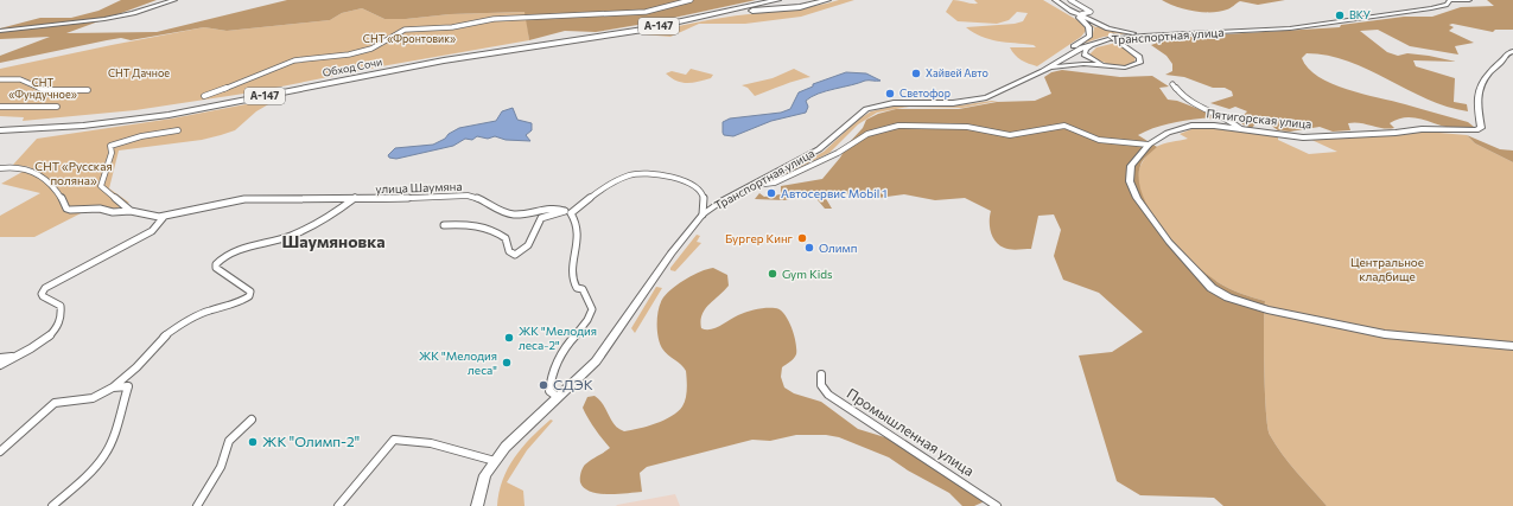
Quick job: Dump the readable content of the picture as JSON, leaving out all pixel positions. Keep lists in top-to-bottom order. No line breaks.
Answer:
{"streets":{"highway":["А-147","Обход Сочи"],"main road":["Транспортная улица","Пятигорская улица"],"street":["улица Шаумяна","Промышленная улица"]},"districts":["Шаумяновка"],"parks":["СНТ «Фронтовик»","СНТ Дачное","СНТ «Фундучное»","СНТ «Русская поляна»","Центральное кладбище"],"places":["ВКУ","Хайвей Авто","Светофор","Автосервис Mobil 1","Бургер Кинг","Олимп","Gym Kids","ЖК \"Мелодия леса-2\"","ЖК \"Мелодия леса\"","СДЭК","ЖК \"Олимп-2\""]}
